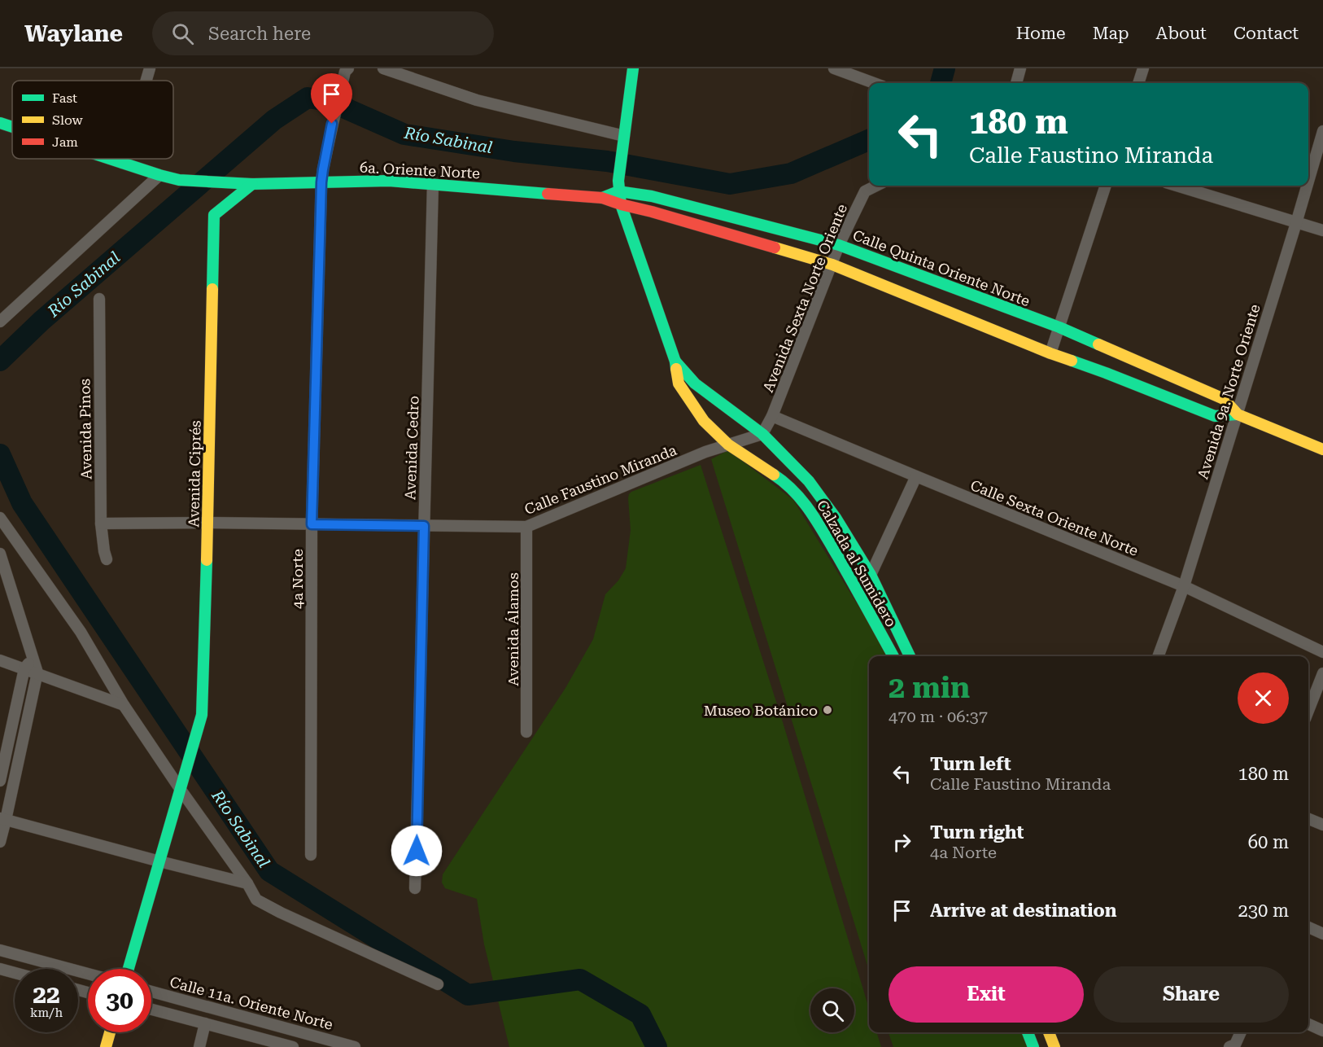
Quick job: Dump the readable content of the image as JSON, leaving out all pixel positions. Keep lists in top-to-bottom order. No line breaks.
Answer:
{"streets":{"street":["6a. Oriente Norte","Calle Quinta Oriente Norte","Avenida Sexta Norte Oriente","Avenida 9a. Norte Oriente","Avenida Pinos","Avenida Cedro","Avenida Ciprés","Calle Faustino Miranda","Calle Sexta Oriente Norte","Calzada al Sumidero","4a Norte","Avenida Álamos","Calle 11a. Oriente Norte"]},"crossings":[["6a. Oriente Norte","Calle Quinta Oriente Norte"],["6a. Oriente Norte","Avenida Cedro"],["6a. Oriente Norte","Avenida Ciprés"],["6a. Oriente Norte","4a Norte"],["Calle Quinta Oriente Norte","Avenida Sexta Norte Oriente"],["Calle Quinta Oriente Norte","Avenida 9a. Norte Oriente"],["Avenida Sexta Norte Oriente","Calle Faustino Miranda"],["Avenida Sexta Norte Oriente","Calle Sexta Oriente Norte"],["Avenida Sexta Norte Oriente","Calzada al Sumidero"],["Avenida 9a. Norte Oriente","Calle Sexta Oriente Norte"],["Avenida Pinos","Calle Faustino Miranda"],["Avenida Cedro","Calle Faustino Miranda"],["Avenida Ciprés","Calle Faustino Miranda"],["Calle Faustino Miranda","Calzada al Sumidero"],["Calle Faustino Miranda","4a Norte"],["Calle Faustino Miranda","Avenida Álamos"]],"water":["Río Sabinal"],"places":["Museo Botánico"],"legend":["Fast","Slow","Jam"],"page":{"header":"Waylane","search":"Search here","nav":["Home","Map","About","Contact"],"turn":["180 m","Calle Faustino Miranda"],"heading":["2 min","470 m · 06:37"],"list":[{"name":"Turn left","note":"Calle Faustino Miranda","value":"180 m"},{"name":"Turn right","note":"4a Norte","value":"60 m"},{"name":"Arrive at destination","value":"230 m"}],"buttons":["Exit","Share"],"speed":"22 km/h","limit":"30"}}
